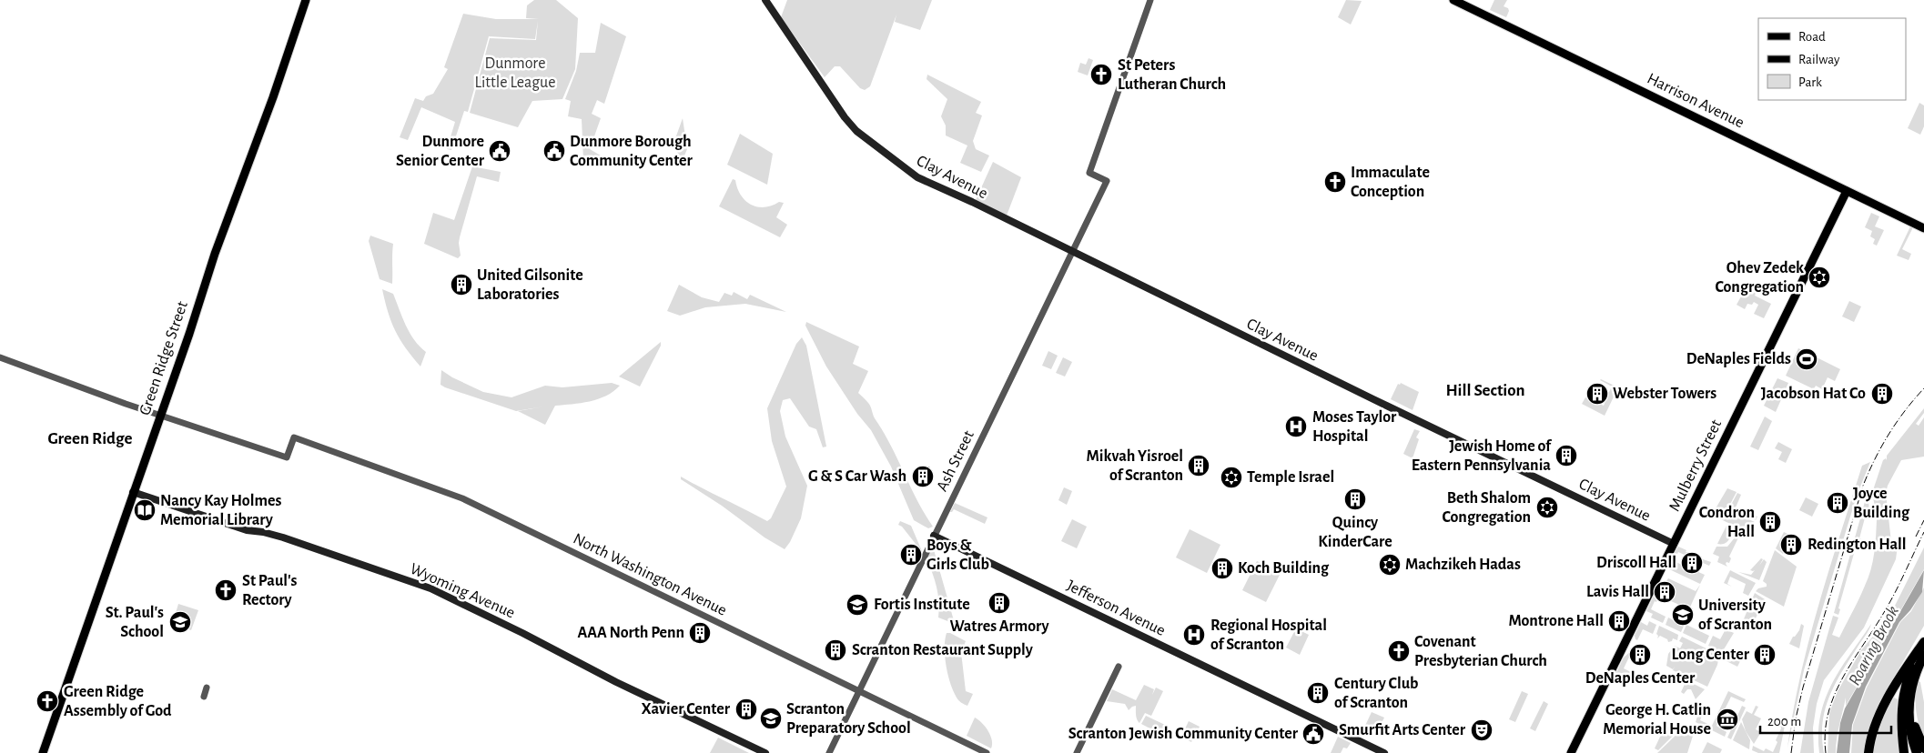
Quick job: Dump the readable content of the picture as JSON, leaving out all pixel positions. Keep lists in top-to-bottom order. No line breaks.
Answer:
{"streets":{"main road":["Harrison Avenue","Clay Avenue","Green Ridge Street","Mulberry Street","Wyoming Avenue","Jefferson Avenue"],"street":["Ash Street","North Washington Avenue"]},"crossings":[["Harrison Avenue","Mulberry Street"],["Clay Avenue","Ash Street"],["Clay Avenue","Mulberry Street"],["Green Ridge Street","North Washington Avenue"],["Green Ridge Street","Wyoming Avenue"],["Ash Street","North Washington Avenue"],["Ash Street","Jefferson Avenue"]],"districts":["Hill Section","Green Ridge"],"water":["Roaring Brook"],"parks":["Dunmore Little League"],"places":{"church":["St Peters Lutheran Church","Immaculate Conception","St Paul's Rectory","Covenant Presbyterian Church","Green Ridge Assembly of God"],"public building":["Dunmore Senior Center","Dunmore Borough Community Center","Scranton Jewish Community Center"],"synagogue":["Ohev Zedek Congregation","Temple Israel","Beth Shalom Congregation","Machzikeh Hadas"],"building":["United Gilsonite Laboratories","Webster Towers","Jacobson Hat Co","Jewish Home of Eastern Pennsylvania","Mikvah Yisroel of Scranton","G & S Car Wash","Quincy KinderCare","Joyce Building","Condron Hall","Redington Hall","Boys & Girls Club","Driscoll Hall","Koch Building","Lavis Hall","Watres Armory","Montrone Hall","AAA North Penn","Scranton Restaurant Supply","DeNaples Center","Long Center","Century Club of Scranton","Xavier Center"],"sports":["DeNaples Fields"],"hospital":["Moses Taylor Hospital","Regional Hospital of Scranton"],"library":["Nancy Kay Holmes Memorial Library"],"school or university":["Fortis Institute","University of Scranton","St. Paul's School","Scranton Preparatory School"],"museum":["George H. Catlin Memorial House"],"theatre":["Smurfit Arts Center"]},"legend":["Road","Railway","Park"],"scale_bar":"200 m"}
